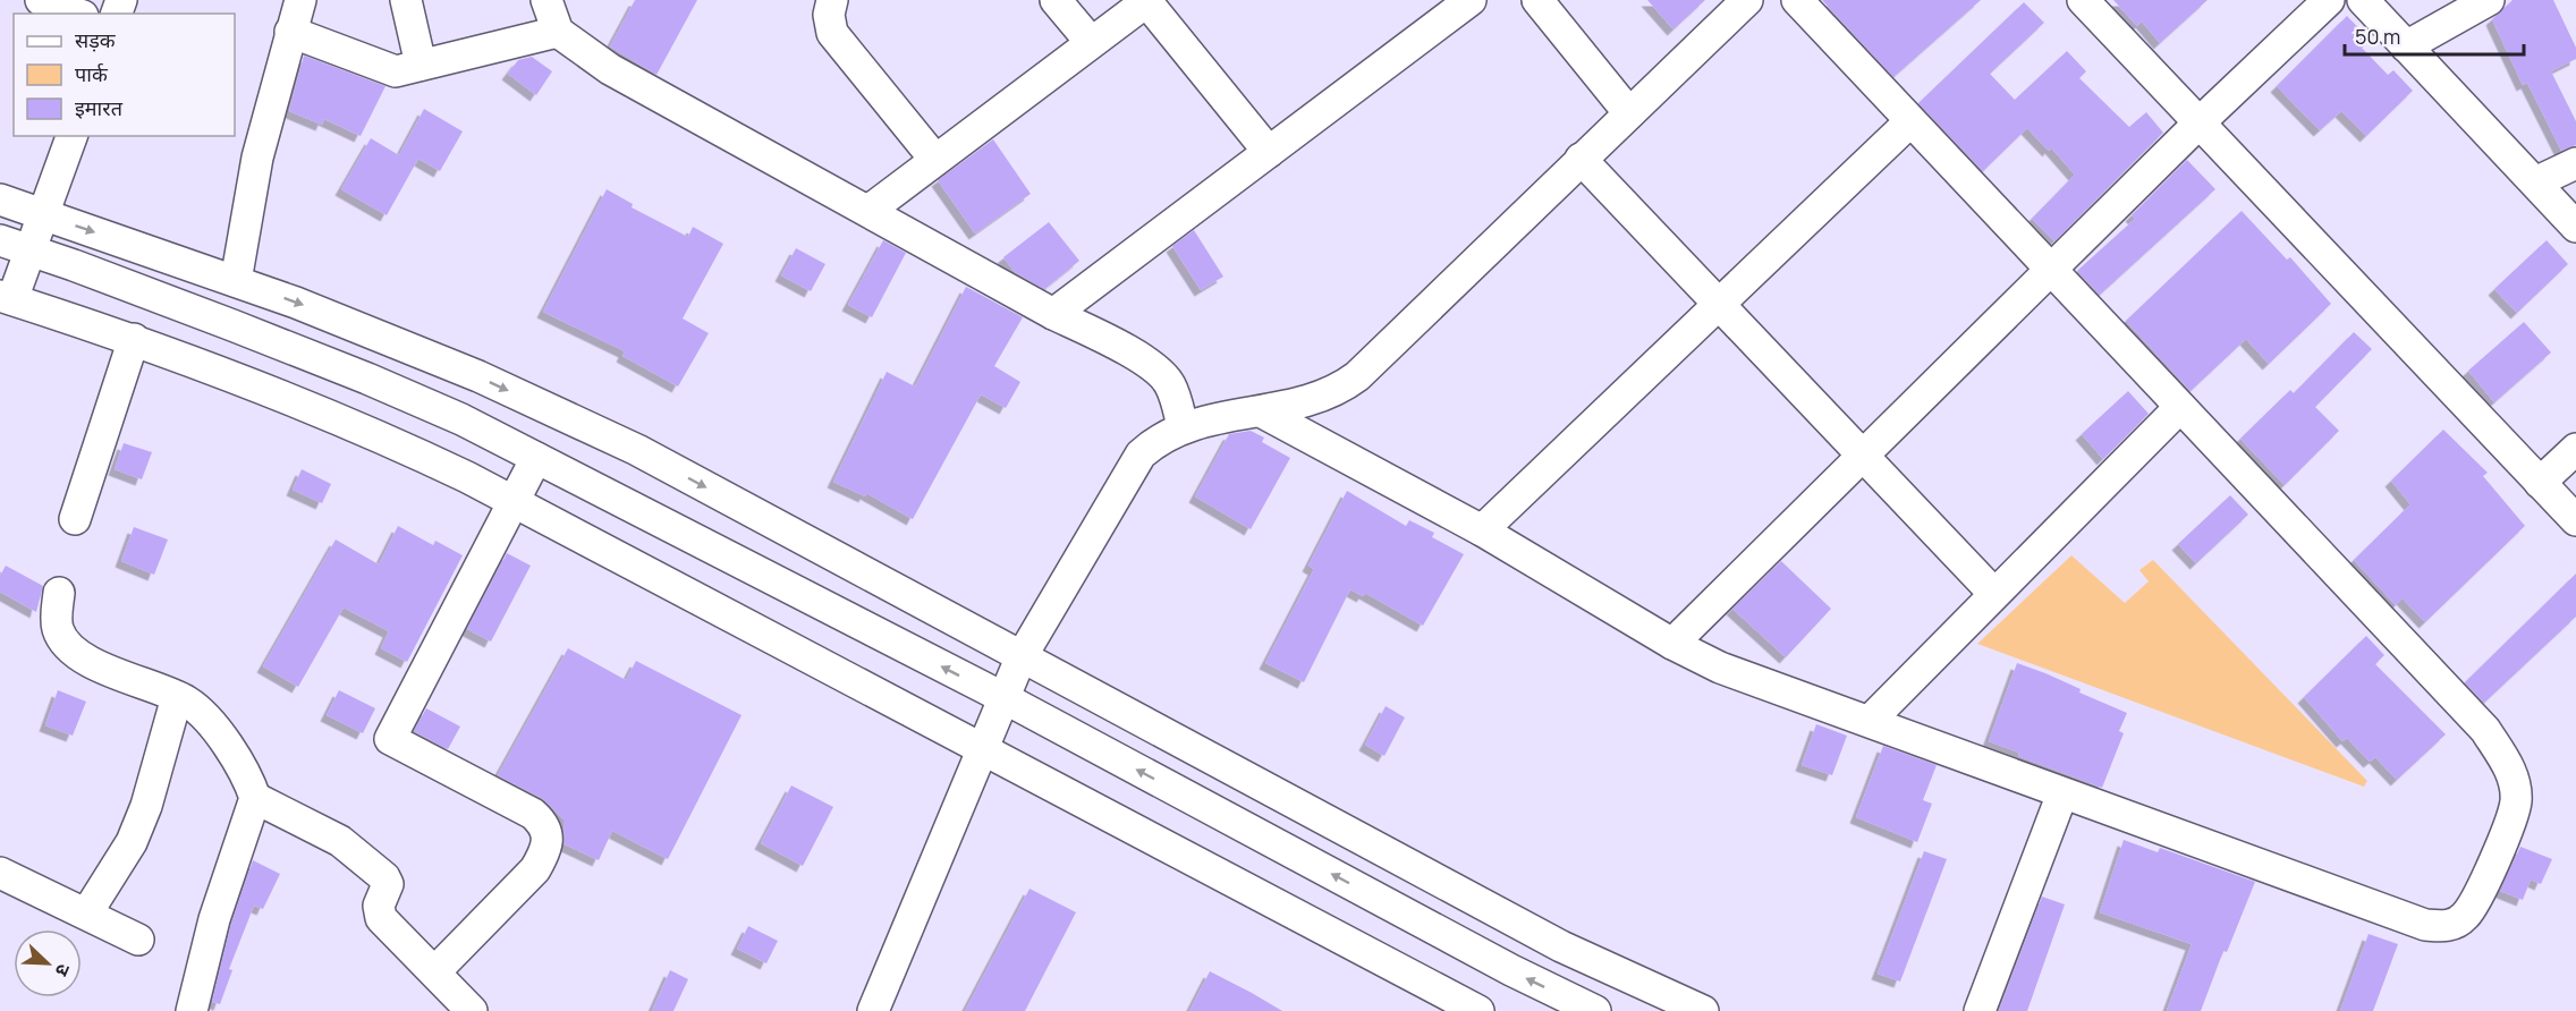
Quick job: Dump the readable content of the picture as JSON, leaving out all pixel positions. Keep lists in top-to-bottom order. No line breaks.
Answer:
{"legend":["सड़क","पार्क","इमारत"],"scale_bar":"50 m","north":"bottom right"}
